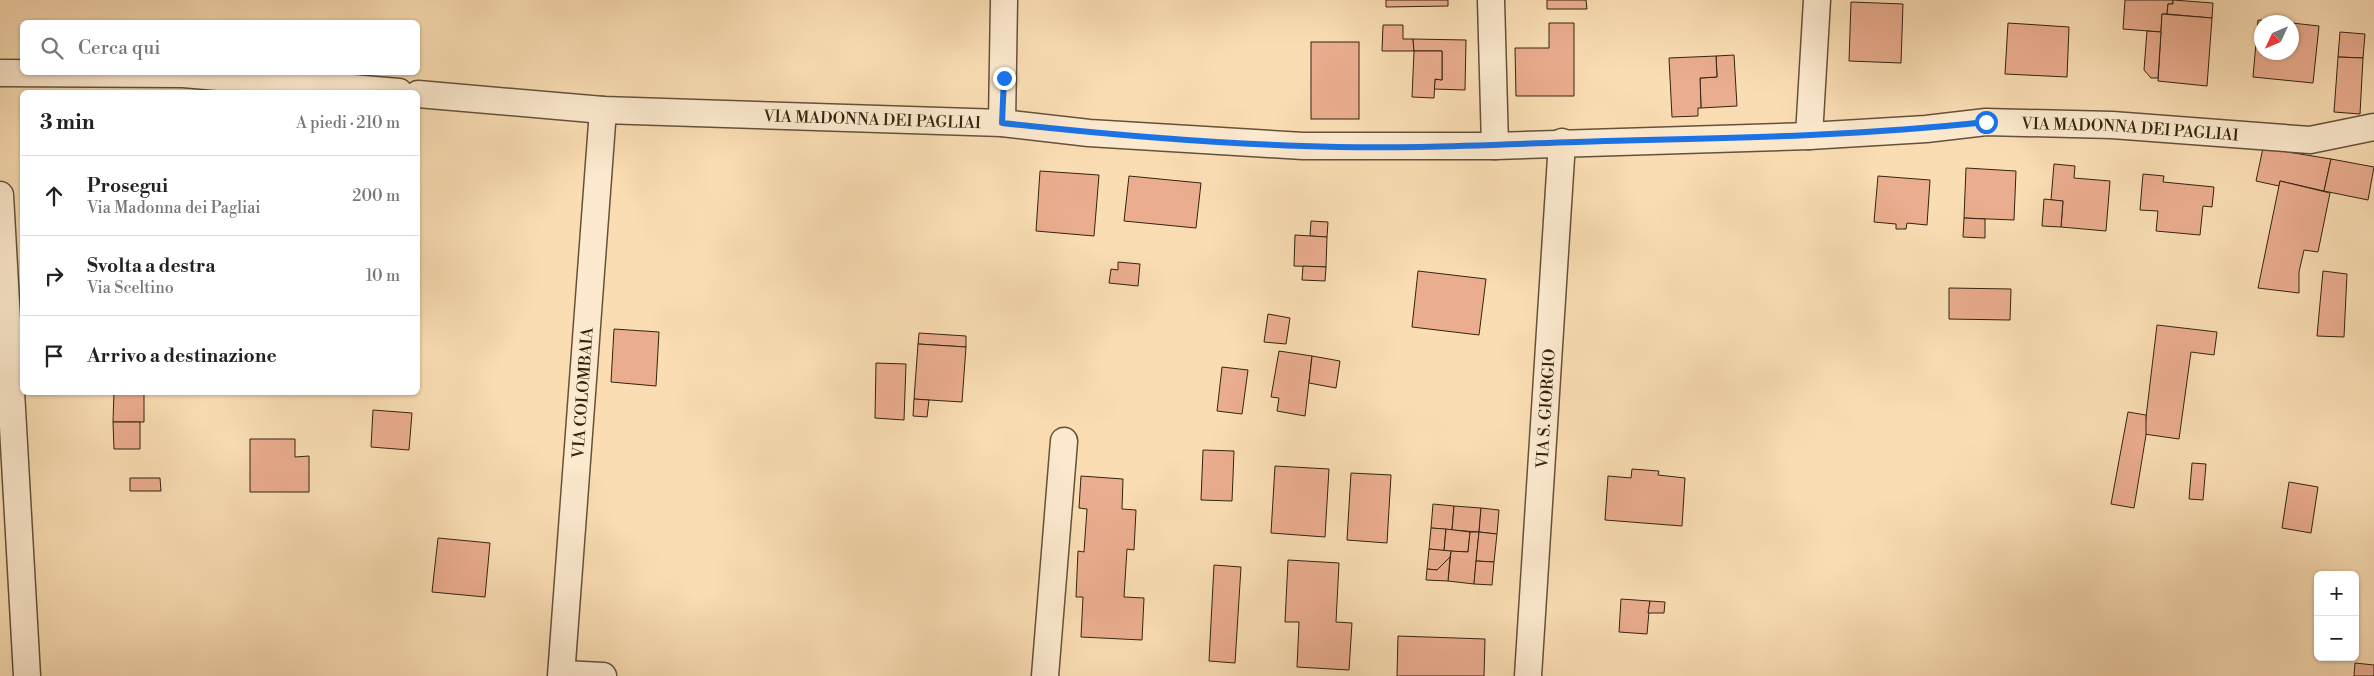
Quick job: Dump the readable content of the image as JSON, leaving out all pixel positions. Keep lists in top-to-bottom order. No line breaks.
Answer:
{"streets":{"street":["VIA MADONNA DEI PAGLIAI","VIA COLOMBAIA","VIA S. GIORGIO"]},"crossings":[["VIA MADONNA DEI PAGLIAI","VIA COLOMBAIA"],["VIA MADONNA DEI PAGLIAI","VIA S. GIORGIO"]],"north":"bottom left","page":{"search":"Cerca qui","heading":["3 min","A piedi · 210 m"],"list":[["Prosegui","Via Madonna dei Pagliai","200 m"],["Svolta a destra","Via Sceltino","10 m"],"Arrivo a destinazione"],"map_buttons":["+","−"]}}
